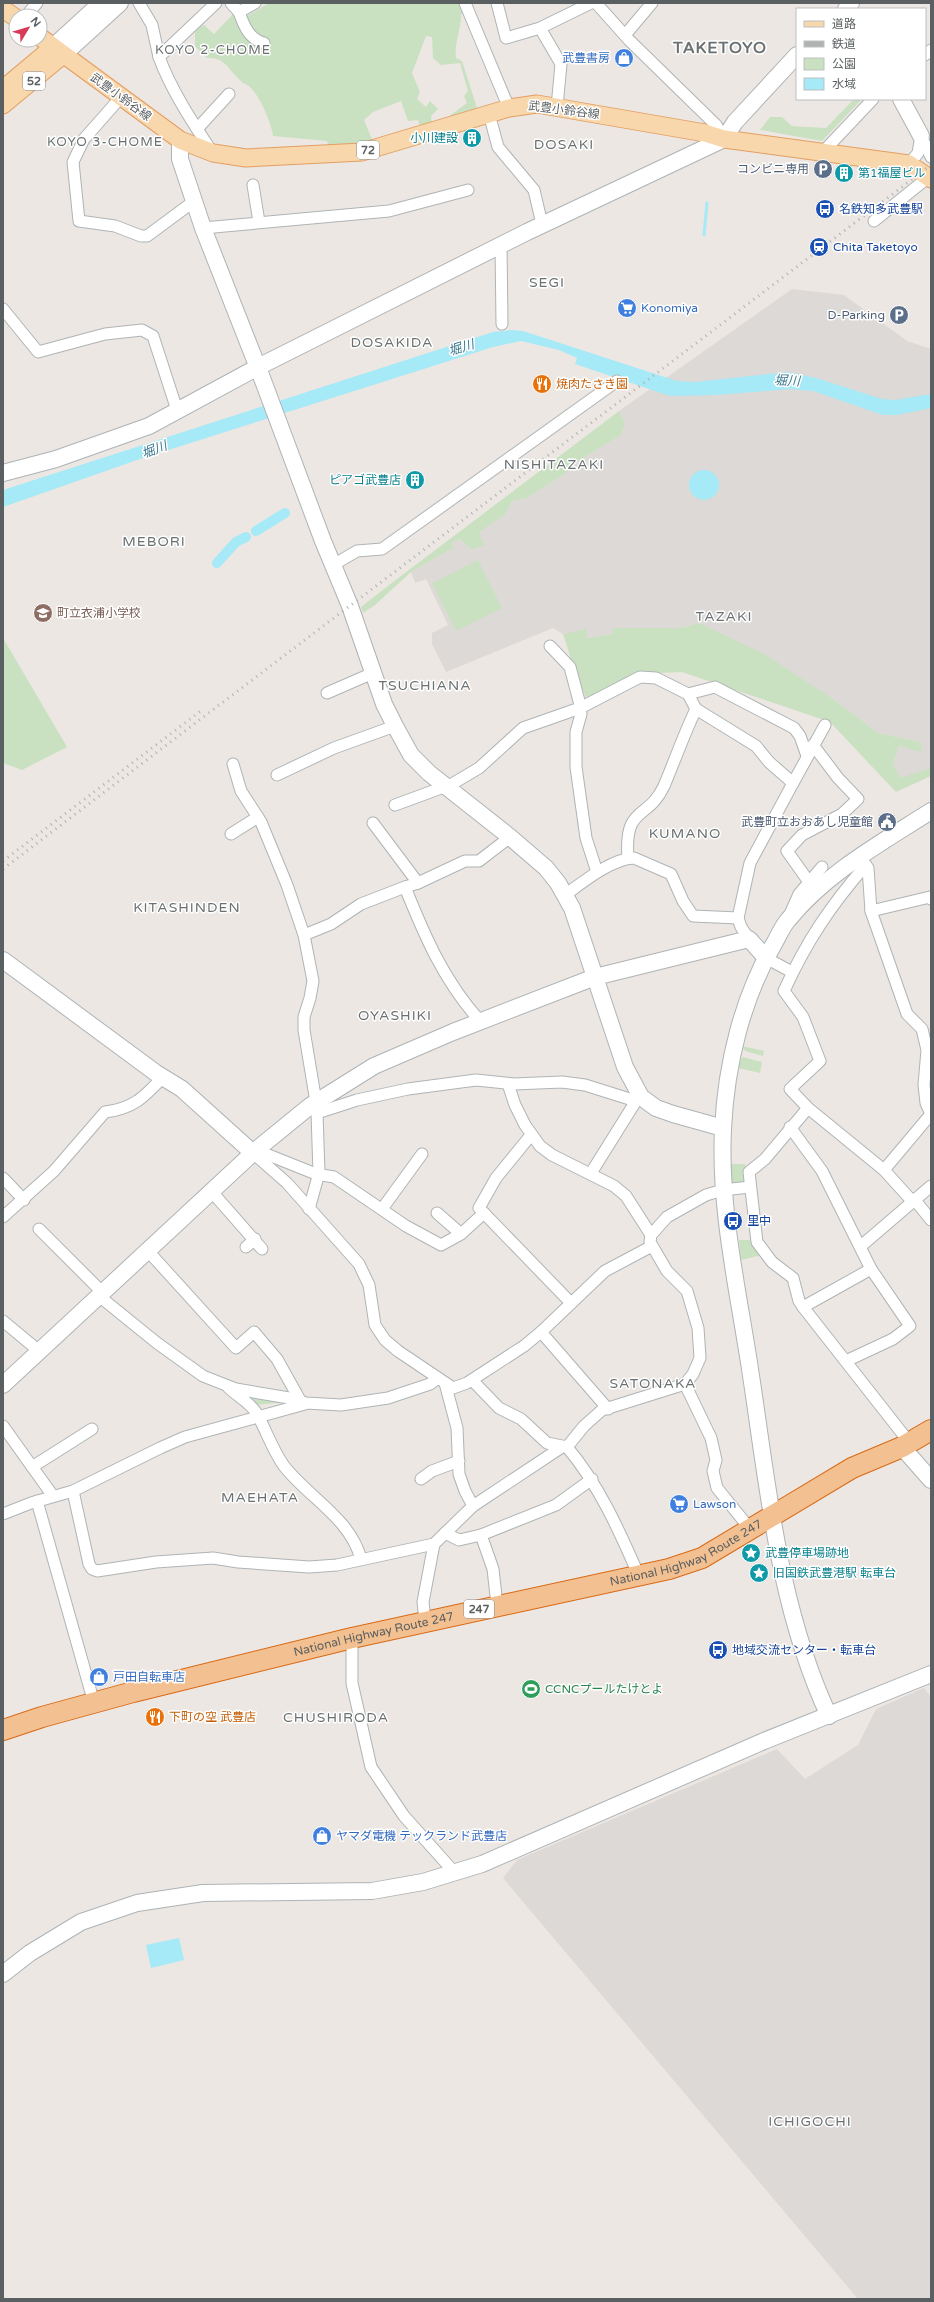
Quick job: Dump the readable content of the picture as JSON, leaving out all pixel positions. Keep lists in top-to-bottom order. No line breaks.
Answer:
{"streets":{"highway":["National Highway Route 247","247"],"main road":["52","武豊小鈴谷線","72"]},"crossings":[["52","武豊小鈴谷線"]],"districts":["TAKETOYO","KOYO 2-CHOME","KOYO 3-CHOME","DOSAKI","SEGI","DOSAKIDA","NISHITAZAKI","MEBORI","TAZAKI","TSUCHIANA","KUMANO","KITASHINDEN","OYASHIKI","SATONAKA","MAEHATA","CHUSHIRODA","ICHIGOCHI"],"water":["堀川"],"places":{"shop":["武豊書房","戸田自転車店","ヤマダ電機 テックランド武豊店"],"building":["小川建設","第1福屋ビル","ピアゴ武豊店"],"parking":["コンビニ専用","D-Parking"],"bus stop":["名鉄知多武豊駅","里中","地域交流センター・転車台"],"station":["Chita Taketoyo"],"supermarket":["Konomiya","Lawson"],"restaurant":["焼肉たさき園","下町の空 武豊店"],"school or university":["町立衣浦小学校"],"public building":["武豊町立おおあし児童館"],"place":["武豊停車場跡地","旧国鉄武豊港駅 転車台"],"sports":["CCNCプールたけとよ"]},"legend":["道路","鉄道","公園","水域"],"north":"top right"}
